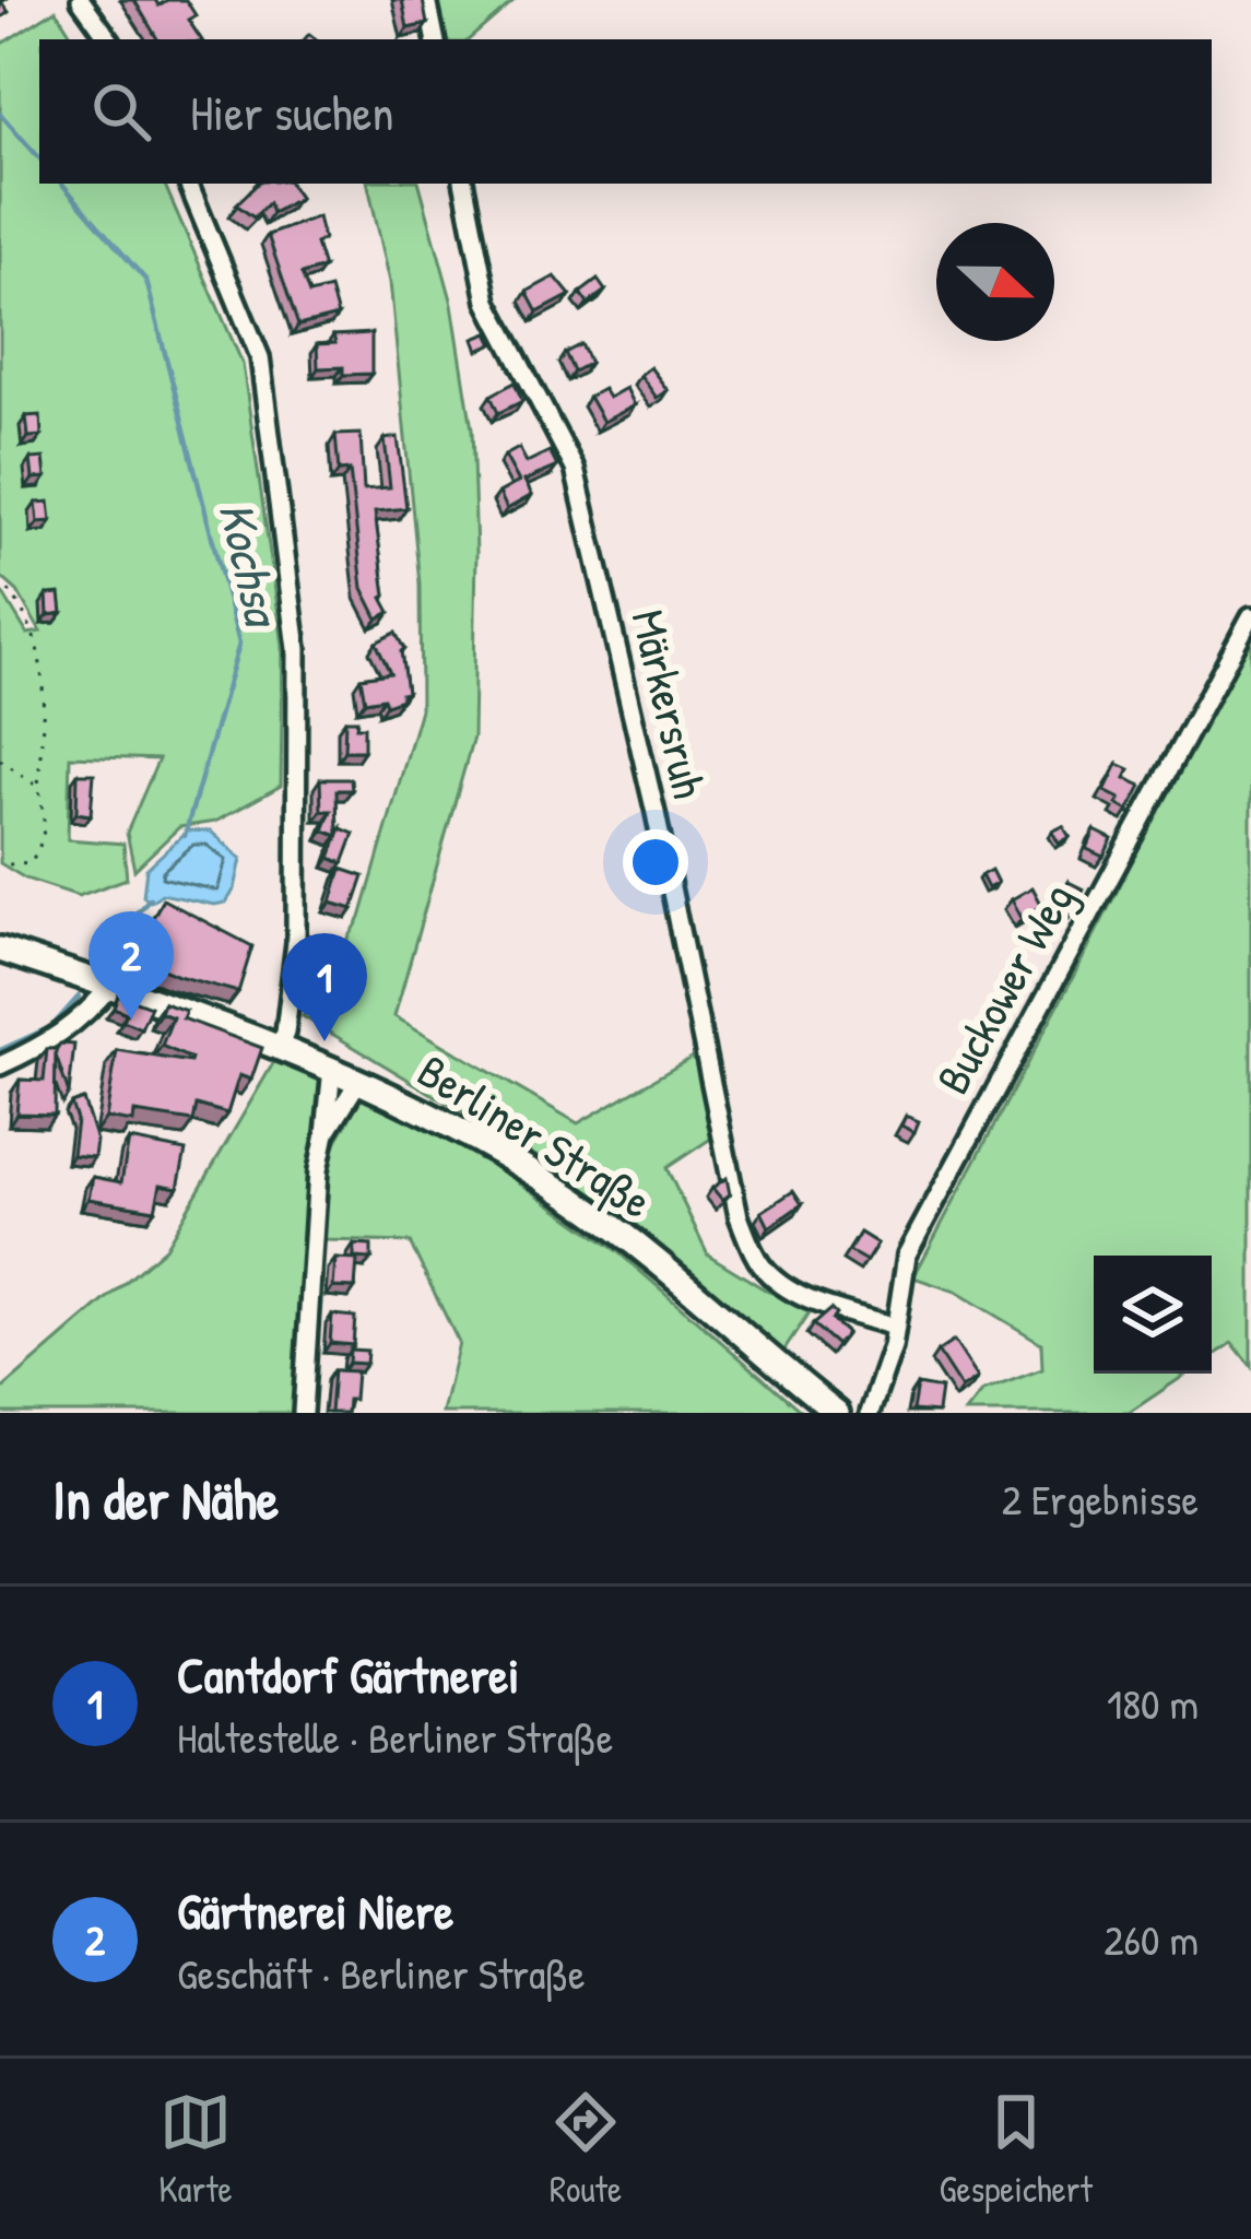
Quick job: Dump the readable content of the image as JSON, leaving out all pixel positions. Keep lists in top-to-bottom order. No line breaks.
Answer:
{"streets":{"main road":["Berliner Straße"],"street":["Märkersruh","Buckower Weg"]},"crossings":[["Märkersruh","Buckower Weg"]],"water":["Kochsa"],"north":"right","page":{"search":"Hier suchen","pins":["2","1"],"heading":["In der Nähe","2 Ergebnisse"],"list":[{"mark":"1","name":"Cantdorf Gärtnerei","note":"Haltestelle · Berliner Straße","value":"180 m"},{"mark":"2","name":"Gärtnerei Niere","note":"Geschäft · Berliner Straße","value":"260 m"}],"nav":["Karte","Route","Gespeichert"]}}
